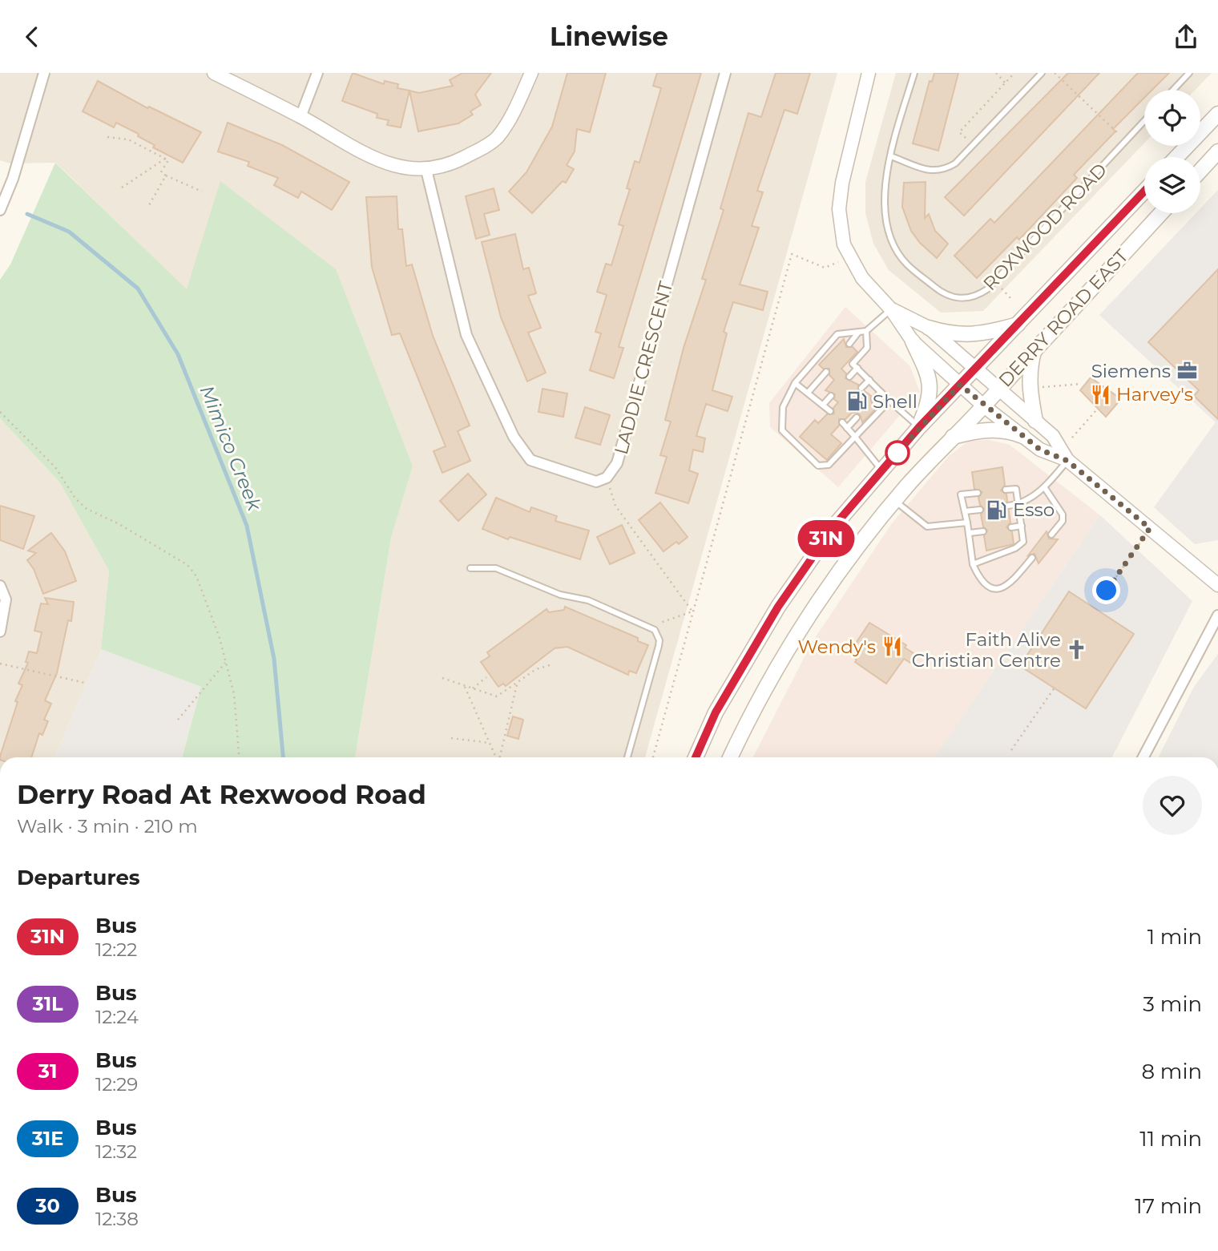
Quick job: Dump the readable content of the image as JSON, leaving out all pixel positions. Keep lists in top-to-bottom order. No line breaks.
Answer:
{"streets":{"main road":["DERRY ROAD EAST"],"street":["LADDIE CRESCENT"],"lane":["ROXWOOD ROAD"]},"water":["Mimico Creek"],"places":{"office":["Siemens"],"restaurant":["Harvey's","Wendy's"],"fuel station":["Shell","Esso"],"church":["Faith Alive Christian Centre"]},"lines":["bus line 31N"],"page":{"header":"Linewise","on_map":"31N","heading":[["Derry Road At Rexwood Road","Walk · 3 min · 210 m"],"Departures"],"list":[{"mark":"31N","name":"Bus","note":"12:22","value":"1 min"},{"mark":"31L","name":"Bus","note":"12:24","value":"3 min"},{"mark":"31","name":"Bus","note":"12:29","value":"8 min"},{"mark":"31E","name":"Bus","note":"12:32","value":"11 min"},{"mark":"30","name":"Bus","note":"12:38","value":"17 min"}]}}
